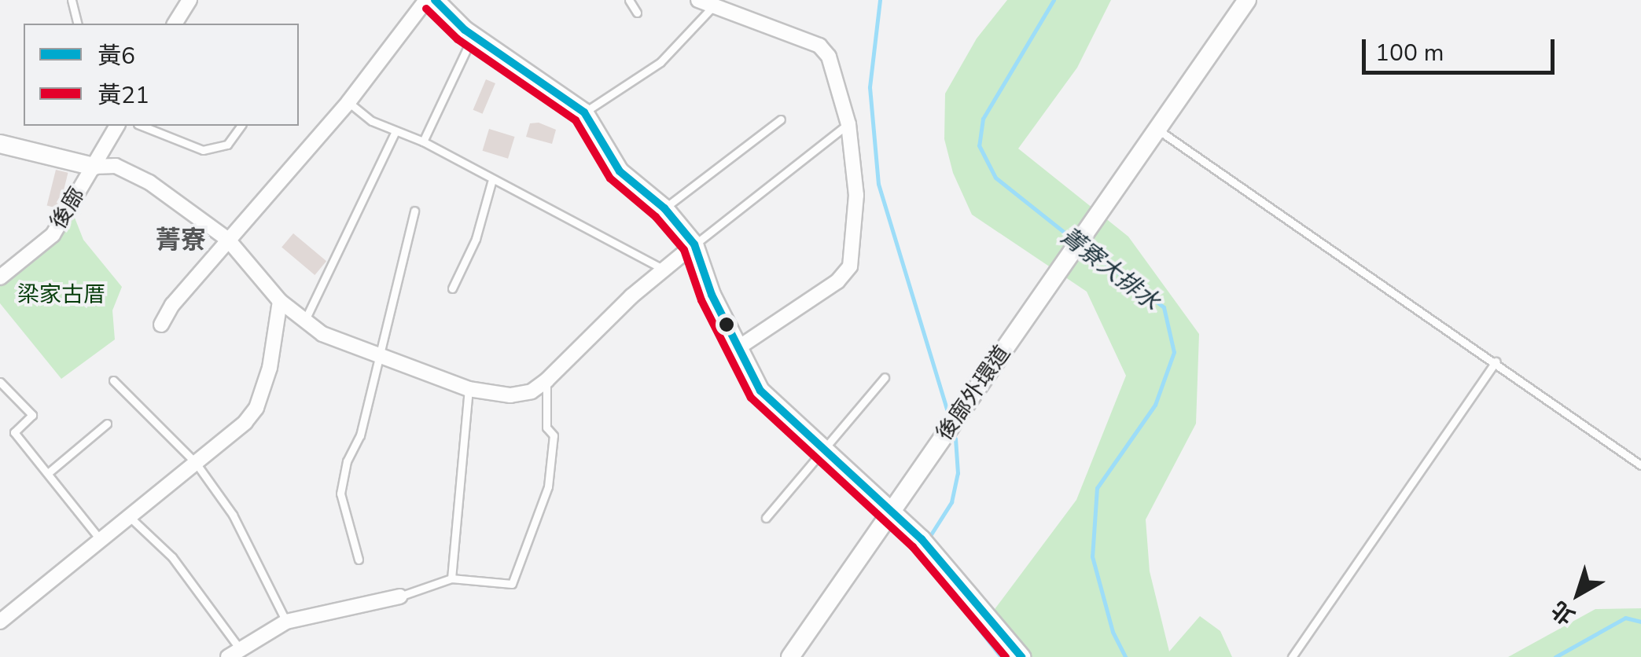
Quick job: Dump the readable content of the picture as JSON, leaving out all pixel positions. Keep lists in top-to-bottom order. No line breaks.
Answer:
{"streets":{"street":["後廍","後廍外環道"]},"districts":["菁寮"],"water":["菁寮大排水"],"parks":["梁家古厝"],"lines":["transit line 黃6","transit line 黃21"],"legend":["黃6","黃21"],"scale_bar":"100 m","north":"bottom left"}
